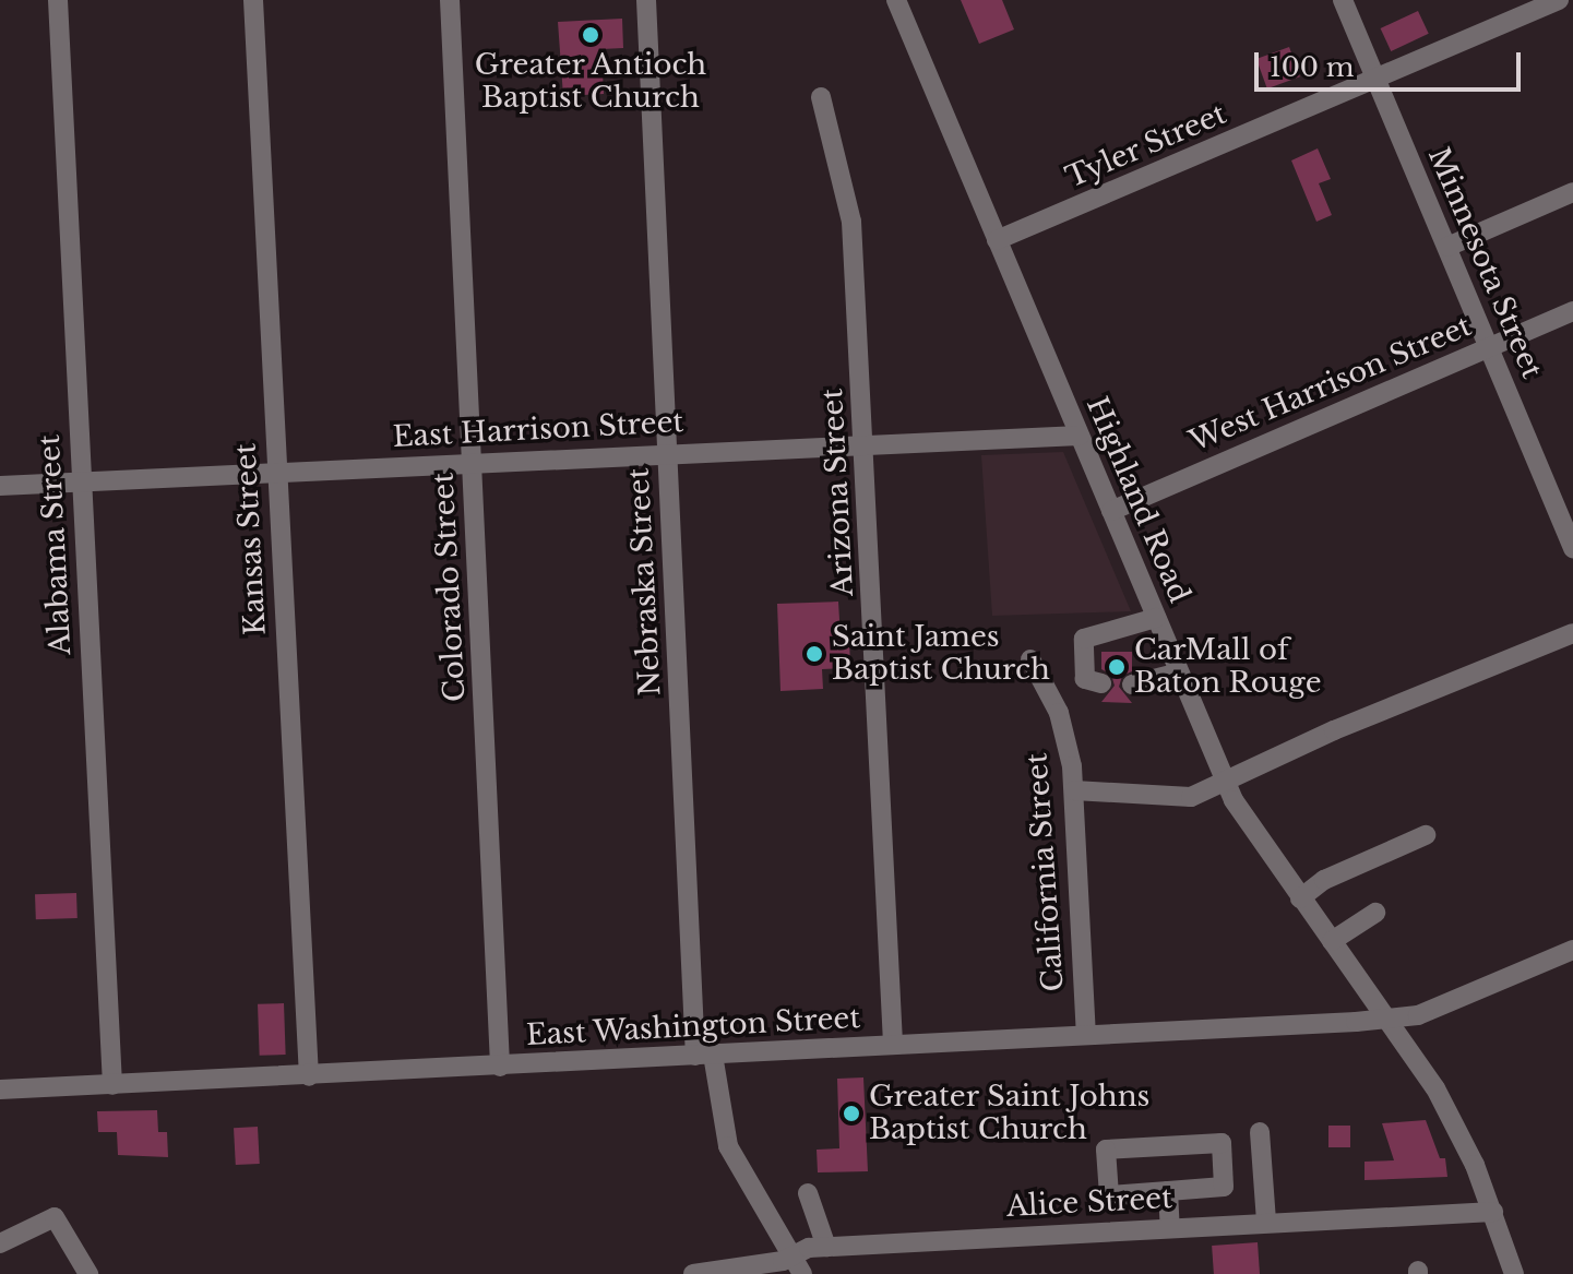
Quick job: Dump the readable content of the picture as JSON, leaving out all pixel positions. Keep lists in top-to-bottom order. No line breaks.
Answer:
{"streets":{"street":["Tyler Street","Minnesota Street","West Harrison Street","East Harrison Street","Arizona Street","Highland Road","Kansas Street","Alabama Street","Nebraska Street","Colorado Street","California Street","East Washington Street","Alice Street"]},"crossings":[["Tyler Street","Minnesota Street"],["Tyler Street","Highland Road"],["Minnesota Street","West Harrison Street"],["West Harrison Street","Highland Road"],["East Harrison Street","Arizona Street"],["East Harrison Street","Highland Road"],["East Harrison Street","Kansas Street"],["East Harrison Street","Alabama Street"],["East Harrison Street","Nebraska Street"],["East Harrison Street","Colorado Street"],["Arizona Street","East Washington Street"],["Highland Road","East Washington Street"],["Highland Road","Alice Street"],["Kansas Street","East Washington Street"],["Alabama Street","East Washington Street"],["Nebraska Street","East Washington Street"],["Nebraska Street","Alice Street"],["Colorado Street","East Washington Street"],["California Street","East Washington Street"]],"places":["Greater Antioch Baptist Church","Saint James Baptist Church","CarMall of Baton Rouge","Greater Saint Johns Baptist Church"],"scale_bar":"100 m"}
